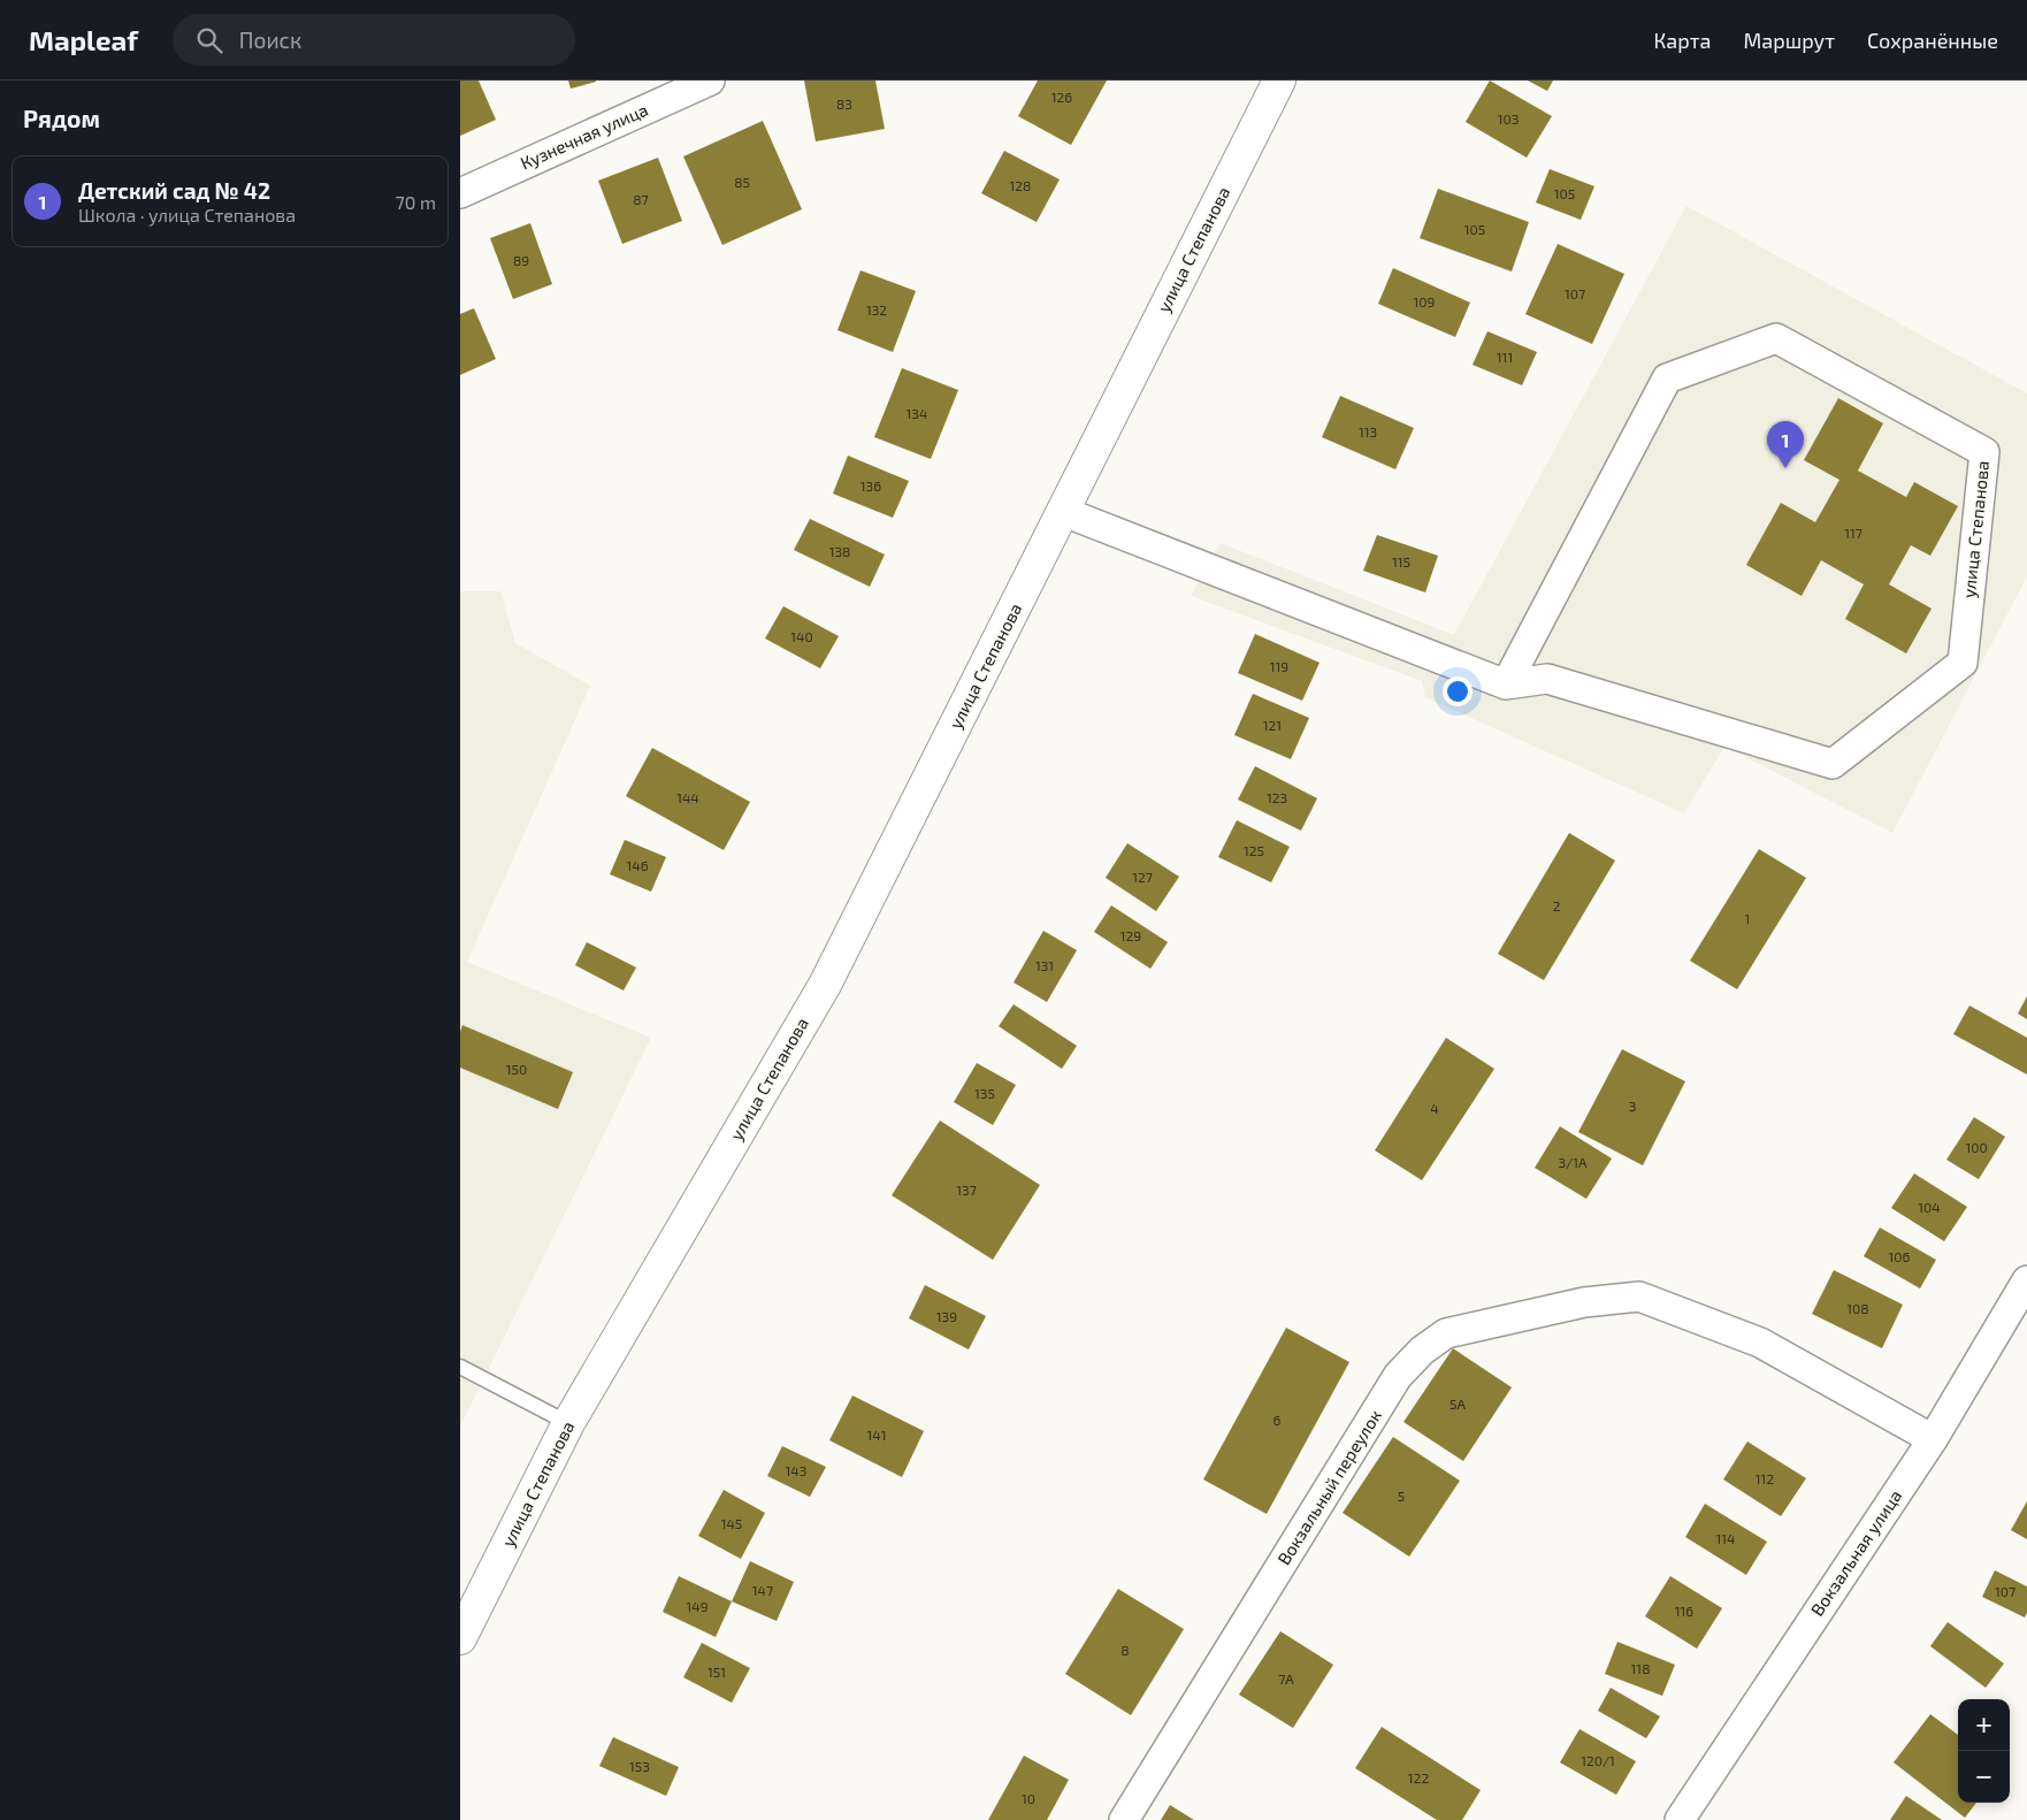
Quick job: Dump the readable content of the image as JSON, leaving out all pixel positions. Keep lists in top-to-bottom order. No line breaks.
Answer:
{"streets":{"street":["Кузнечная улица","улица Степанова","Вокзальный переулок","Вокзальная улица"]},"crossings":[["Вокзальный переулок","Вокзальная улица"]],"house_numbers":["126","83","103","85","128","105","87","105","89","107","109","132","111","134","113","136","117","138","115","140","119","121","144","123","125","146","127","2","1","129","131","150","135","3","4","100","3/1А","137","104","106","108","139","5А","6","141","143","112","5","145","114","147","107","149","116","8","118","151","7А","120/1","153","122","10"],"page":{"header":"Mapleaf","search":"Поиск","nav":["Карта","Маршрут","Сохранённые"],"heading":"Рядом","list":[{"mark":"1","name":"Детский сад № 42","note":"Школа · улица Степанова","value":"70 m"}],"pins":"1","map_buttons":["+","−"]}}
